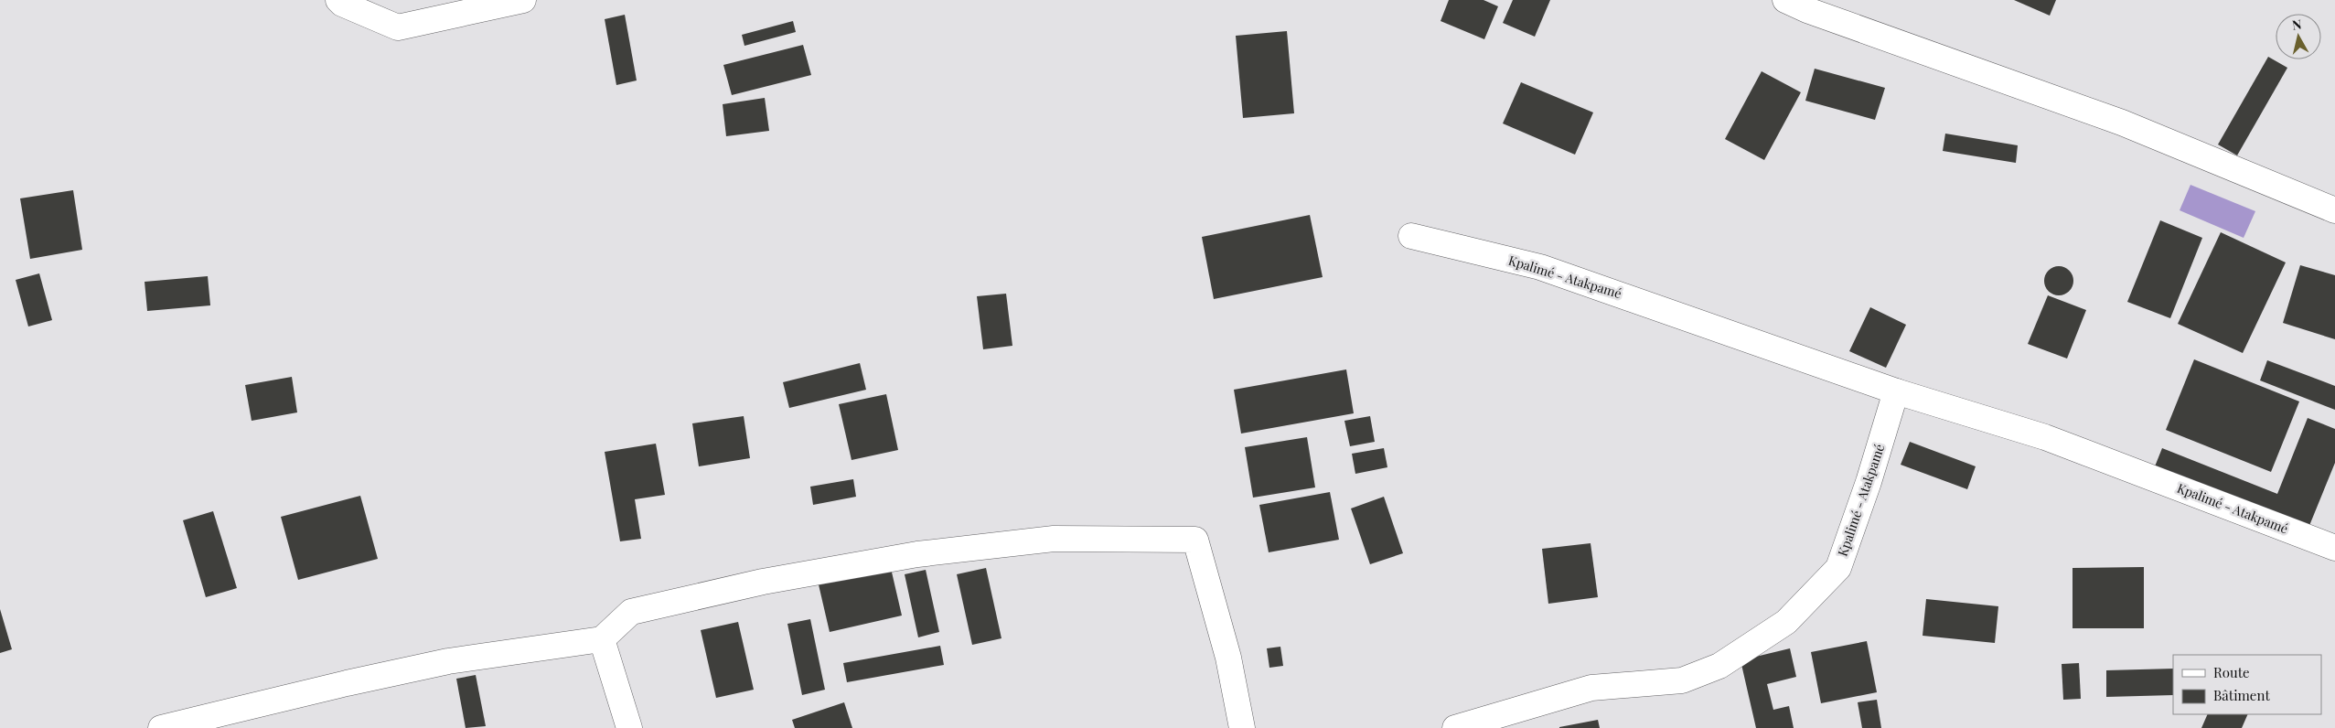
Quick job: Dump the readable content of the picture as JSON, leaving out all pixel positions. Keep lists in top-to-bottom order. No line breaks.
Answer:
{"streets":{"street":["Kpalimé - Atakpamé"]},"legend":["Route","Bâtiment"],"north":"top"}
